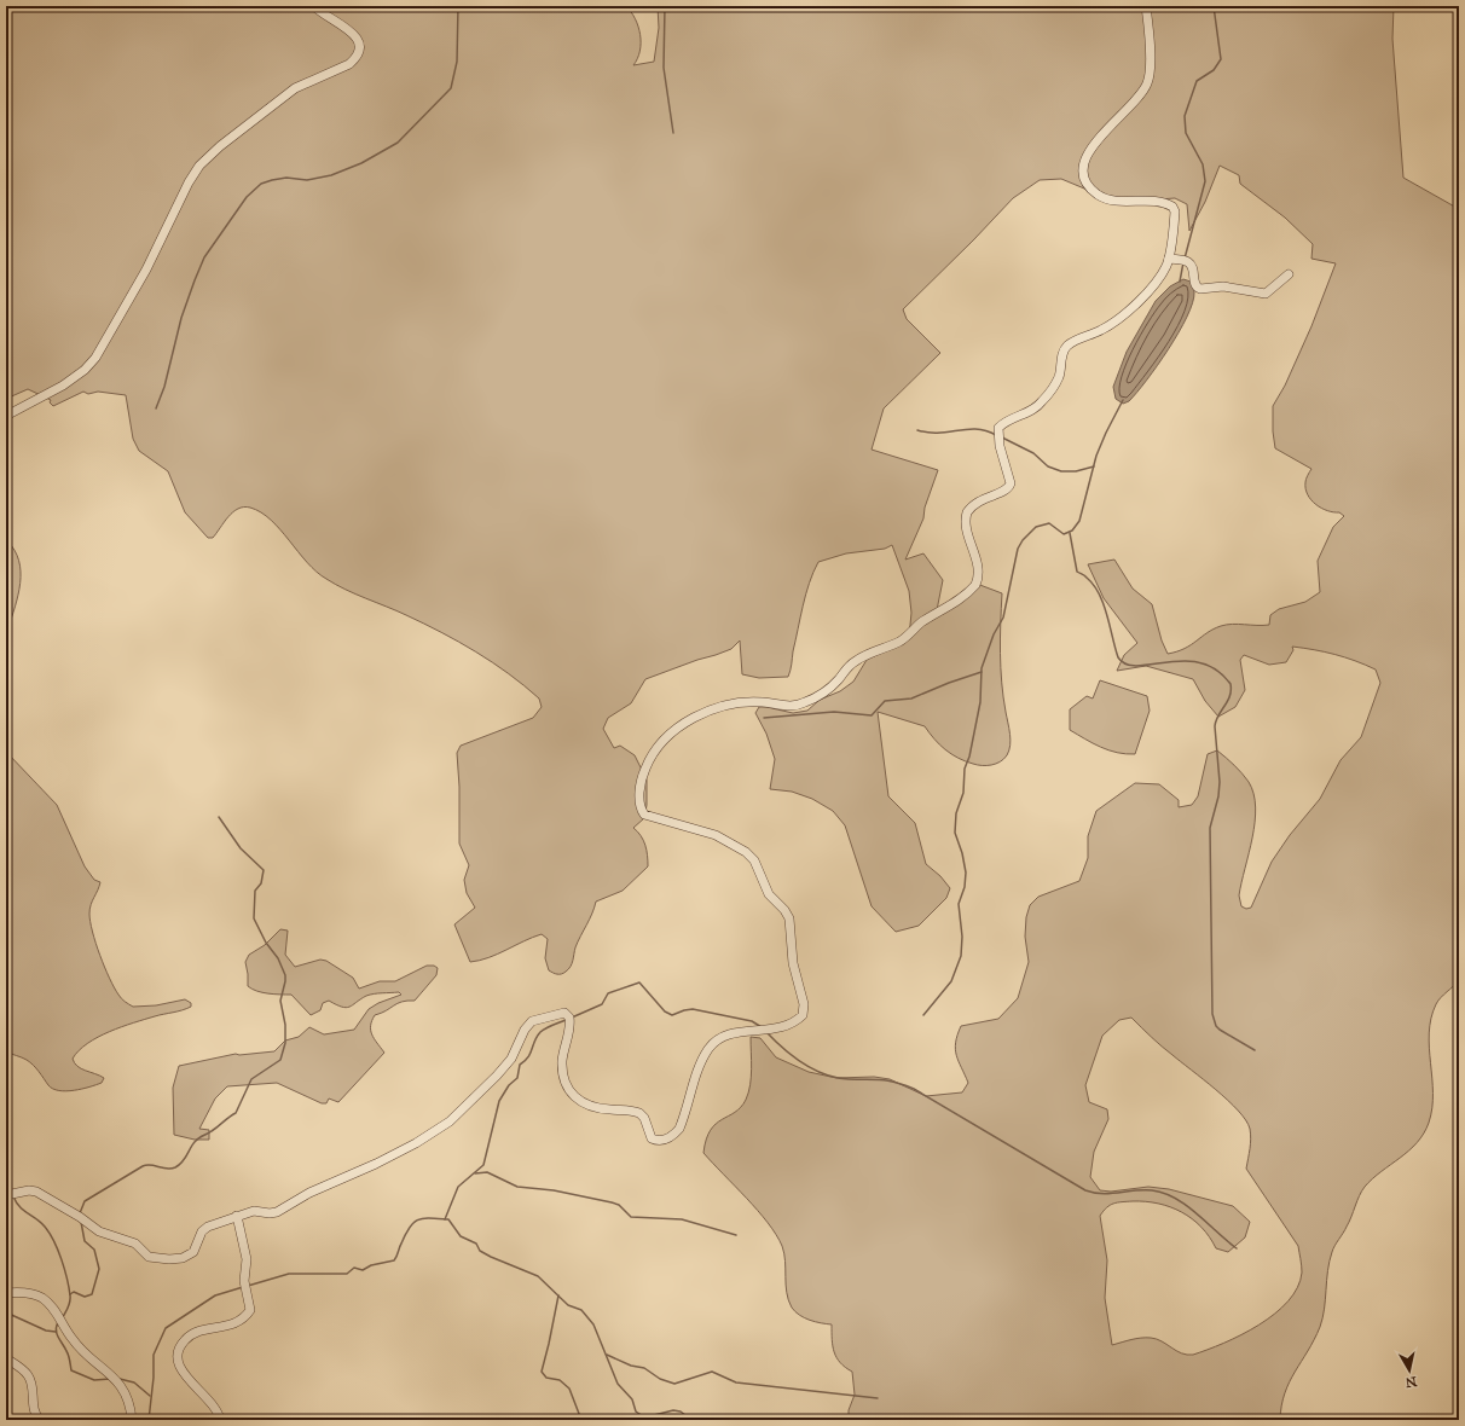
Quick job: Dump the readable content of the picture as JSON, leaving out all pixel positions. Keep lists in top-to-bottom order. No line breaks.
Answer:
{"north":"bottom"}
